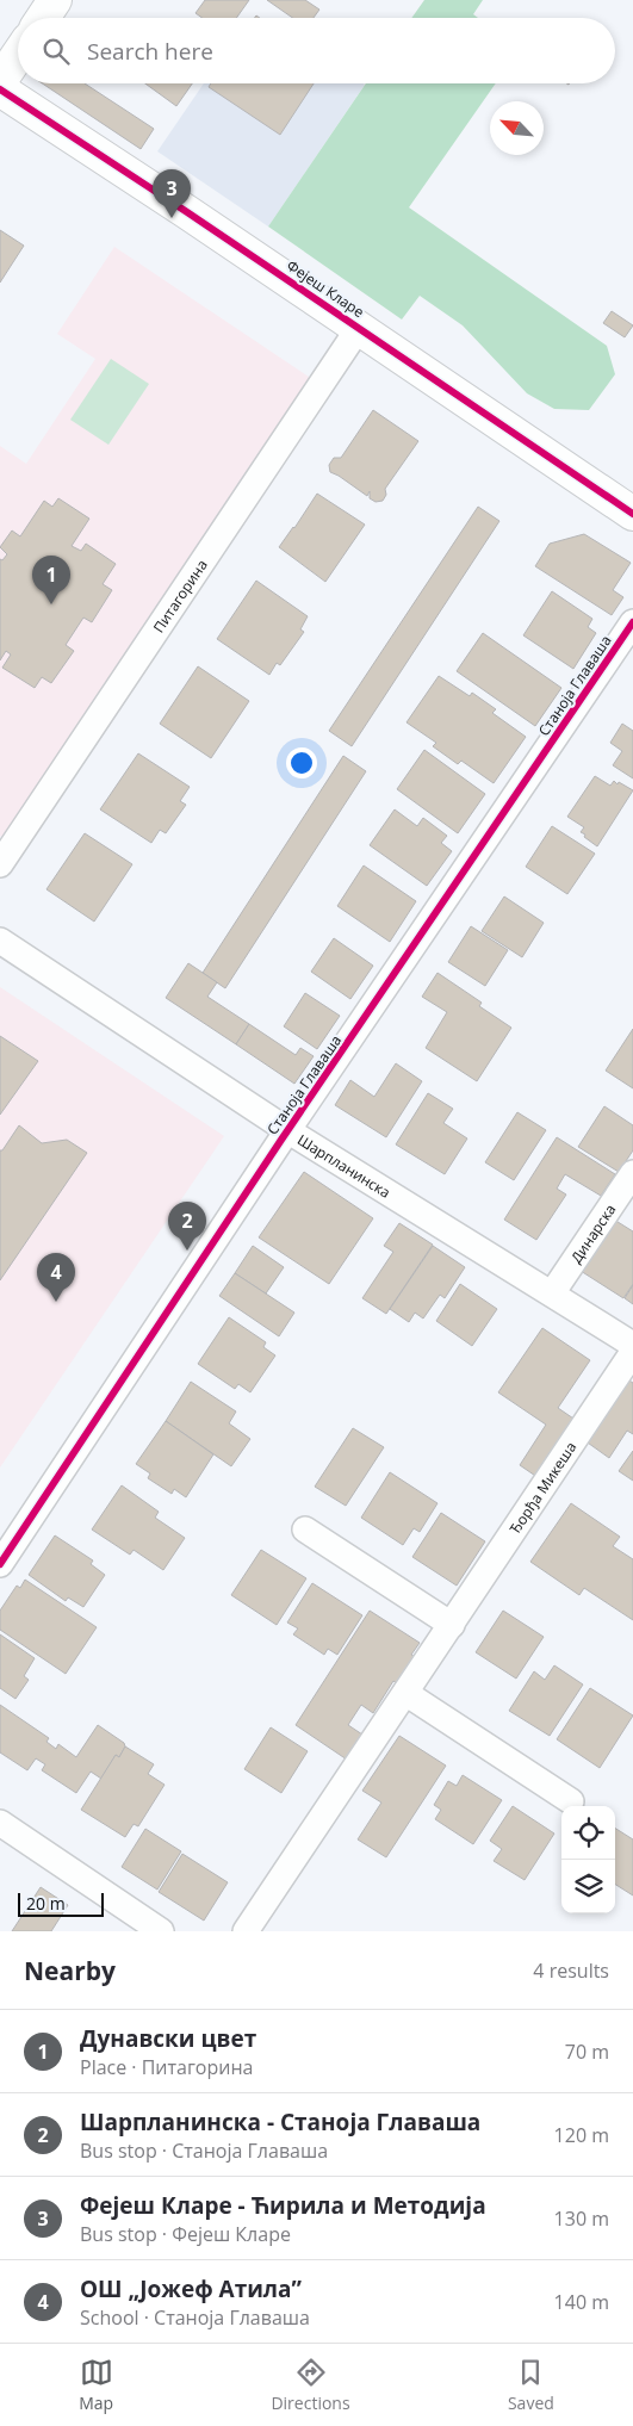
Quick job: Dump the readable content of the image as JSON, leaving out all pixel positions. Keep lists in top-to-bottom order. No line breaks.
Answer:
{"streets":{"street":["Фејеш Кларе","Питагорина","Станоја Главаша","Шарпланинска","Динарска","Ђорђа Микеша"]},"crossings":[["Фејеш Кларе","Питагорина"],["Станоја Главаша","Шарпланинска"],["Шарпланинска","Динарска"]],"scale_bar":"20 m","north":"top left","page":{"search":"Search here","pins":["3","1","2","4"],"scale":"20 m","heading":["Nearby","4 results"],"list":[{"mark":"1","name":"Дунавски цвет","note":"Place · Питагорина","value":"70 m"},{"mark":"2","name":"Шарпланинска - Станоја Главаша","note":"Bus stop · Станоја Главаша","value":"120 m"},{"mark":"3","name":"Фејеш Кларе - Ћирила и Методија","note":"Bus stop · Фејеш Кларе","value":"130 m"},{"mark":"4","name":"ОШ „Јожеф Атила”","note":"School · Станоја Главаша","value":"140 m"}],"nav":["Map","Directions","Saved"]}}
